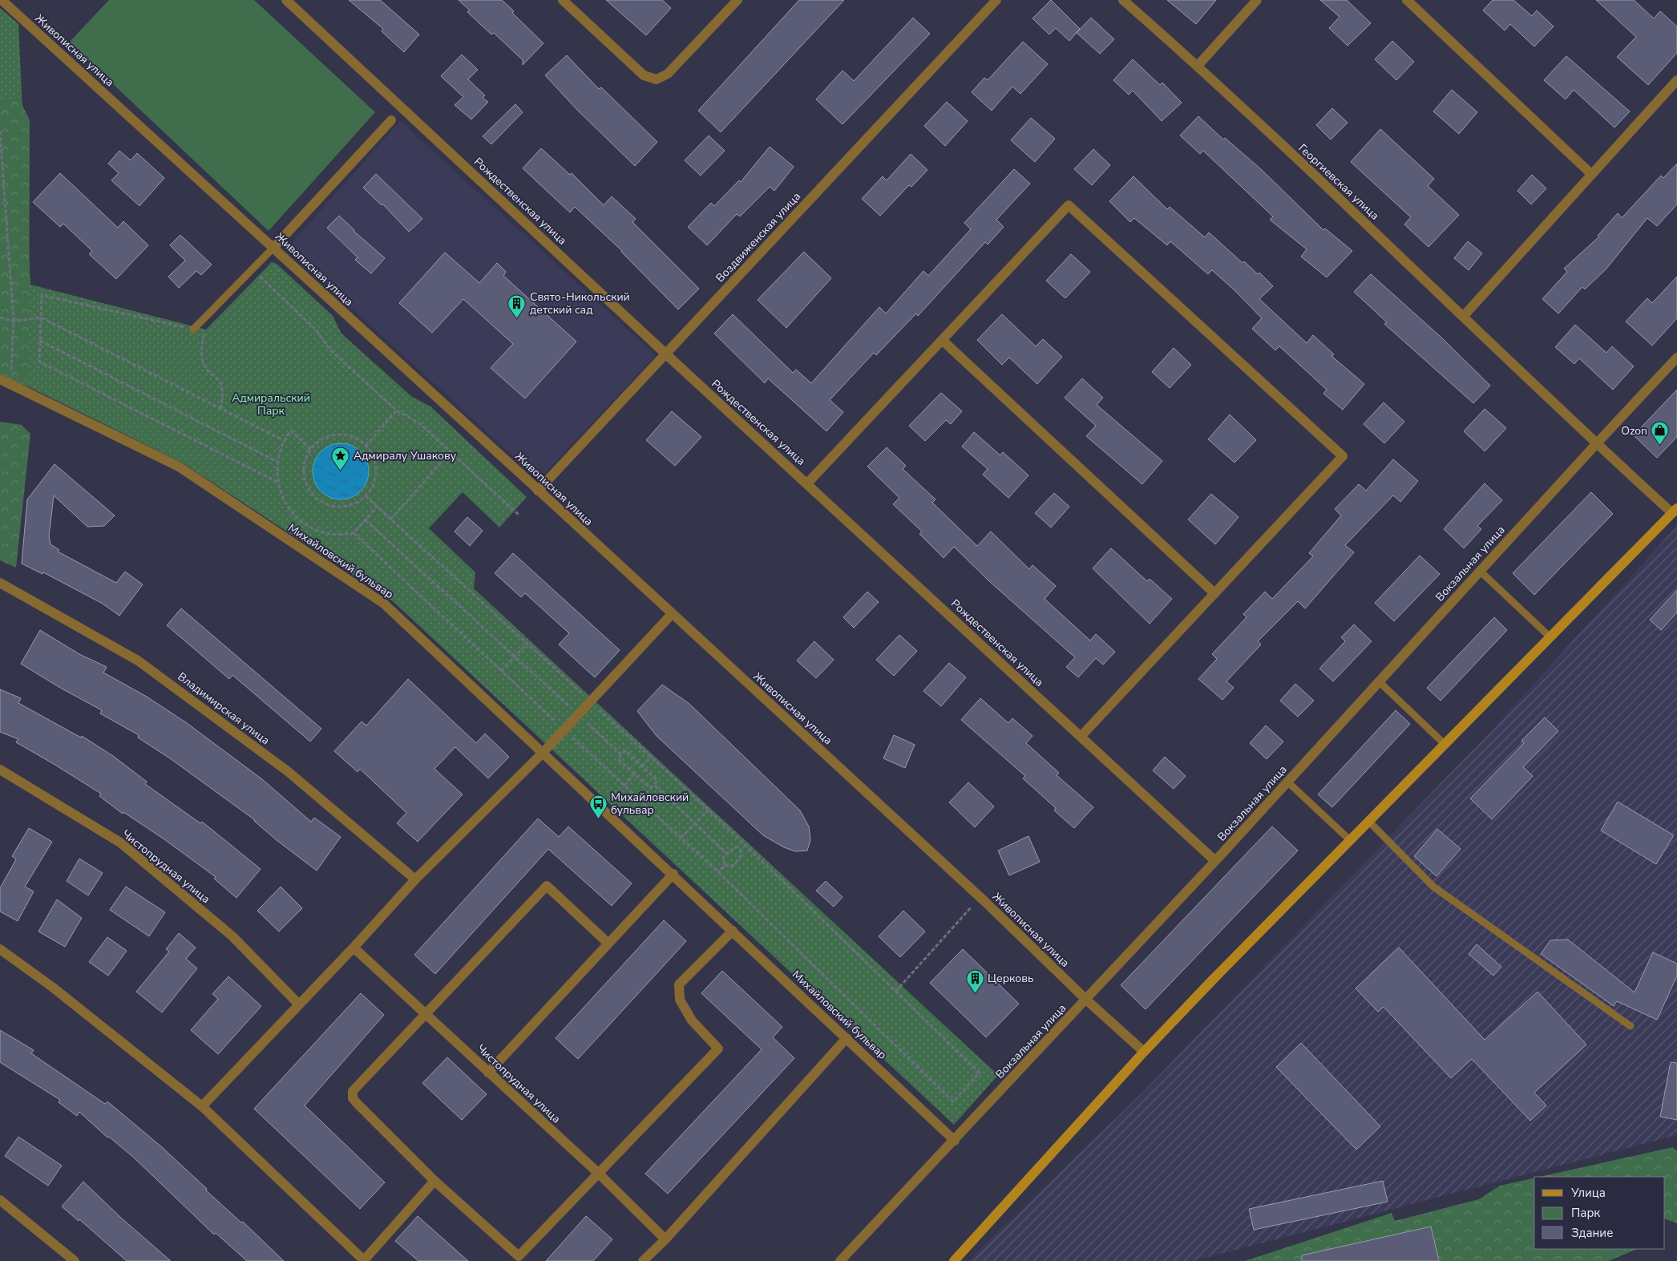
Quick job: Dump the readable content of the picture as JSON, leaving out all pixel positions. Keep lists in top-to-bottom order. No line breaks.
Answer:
{"streets":{"street":["Живописная улица","Георгиевская улица","Рождественская улица","Воздвиженская улица","Михайловский бульвар","Вокзальная улица","Владимирская улица","Чистопрудная улица"]},"crossings":[["Живописная улица","Воздвиженская улица"],["Живописная улица","Вокзальная улица"],["Георгиевская улица","Вокзальная улица"],["Рождественская улица","Воздвиженская улица"],["Рождественская улица","Вокзальная улица"],["Михайловский бульвар","Вокзальная улица"]],"parks":["Адмиральский Парк"],"places":{"building":["Свято-Никольский детский сад","Церковь"],"shop":["Ozon"],"place":["Адмиралу Ушакову"],"bus stop":["Михайловский бульвар"]},"legend":["Улица","Парк","Здание"]}
